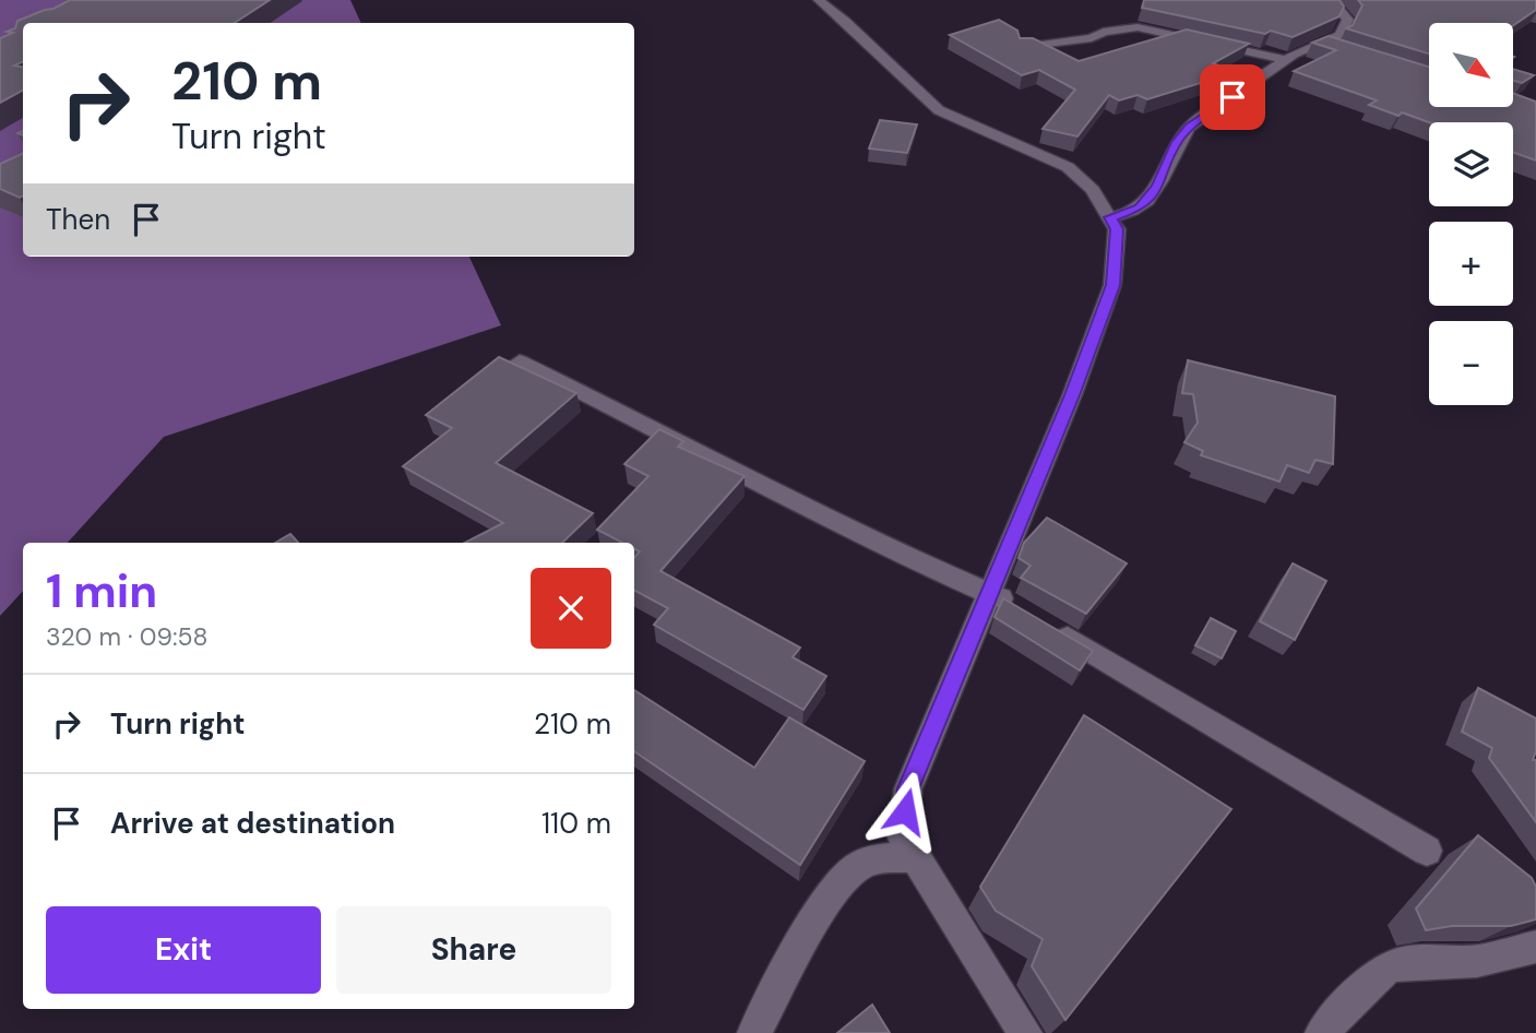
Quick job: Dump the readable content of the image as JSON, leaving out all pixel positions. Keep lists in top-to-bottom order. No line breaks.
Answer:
{"north":"bottom right","page":{"map_buttons":["+","−"],"turn":["210 m","Turn right"],"then":"Then","heading":["1 min","320 m · 09:58"],"list":[{"name":"Turn right","value":"210 m"},{"name":"Arrive at destination","value":"110 m"}],"buttons":["Exit","Share"]}}
